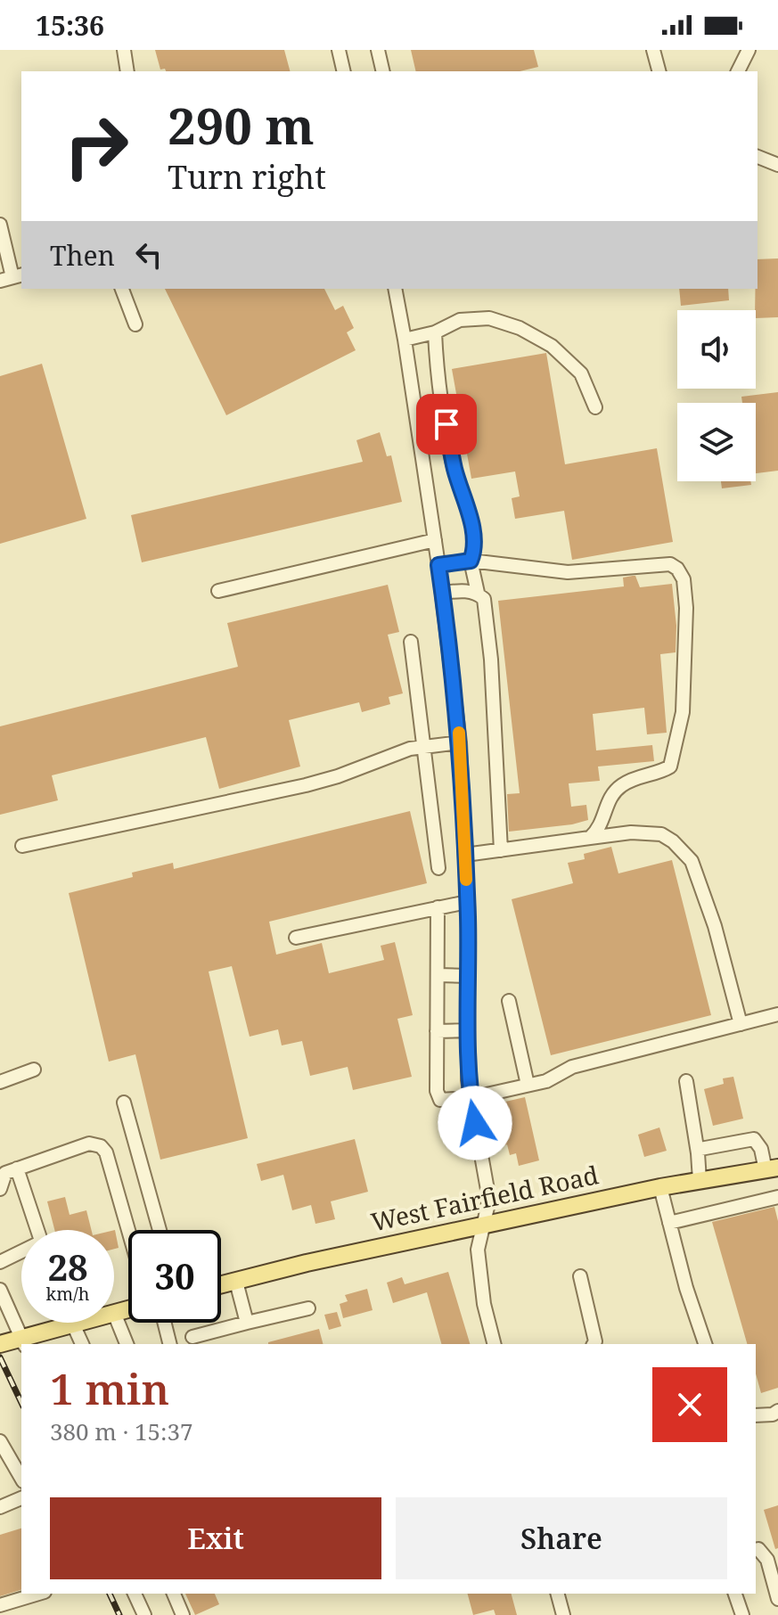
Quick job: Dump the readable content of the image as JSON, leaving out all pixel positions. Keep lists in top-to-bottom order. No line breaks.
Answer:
{"streets":{"main road":["West Fairfield Road"]},"page":{"status":"15:36","turn":["290 m","Turn right"],"then":"Then","speed":"28 km/h","limit":"30","heading":["1 min","380 m · 15:37"],"buttons":["Exit","Share"]}}
